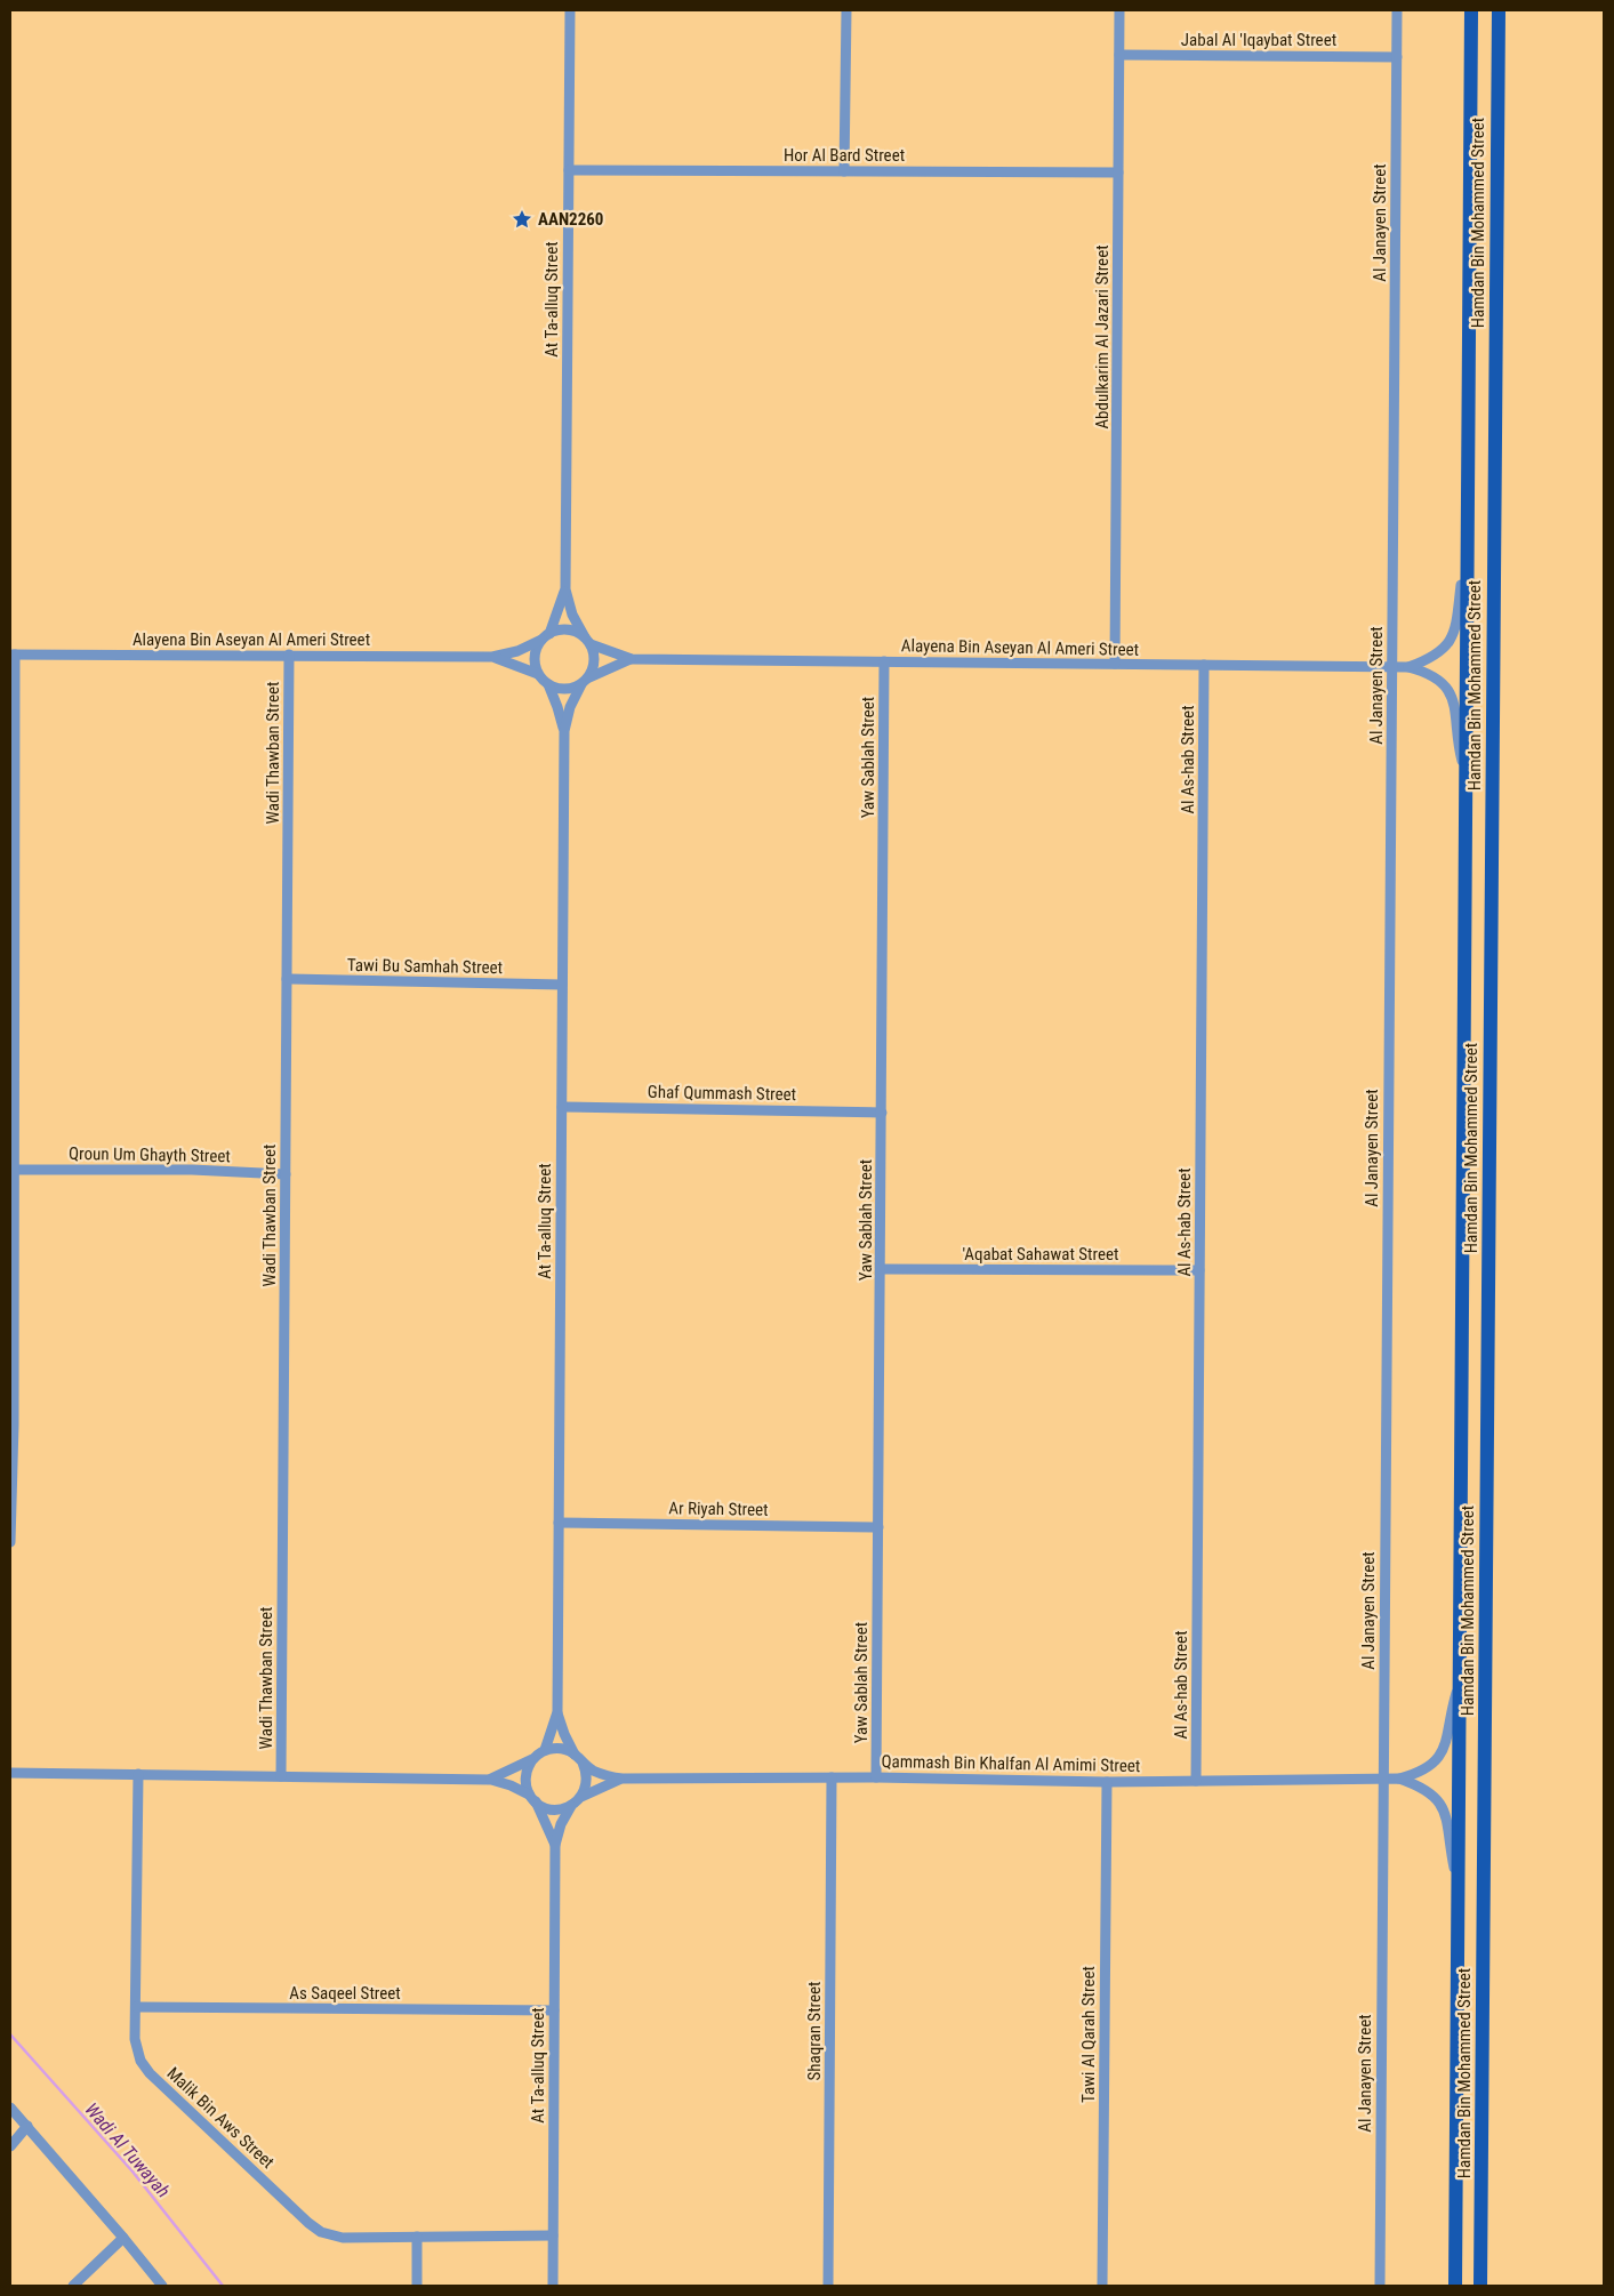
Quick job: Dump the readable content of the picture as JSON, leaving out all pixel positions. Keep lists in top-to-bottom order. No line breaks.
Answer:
{"streets":{"main road":["Hamdan Bin Mohammed Street"],"street":["Jabal Al 'Iqaybat Street","Hor Al Bard Street","Al Janayen Street","At Ta-alluq Street","Abdulkarim Al Jazari Street","Alayena Bin Aseyan Al Ameri Street","Wadi Thawban Street","Yaw Sablah Street","Al As-hab Street","Tawi Bu Samhah Street","Ghaf Qummash Street","Qroun Um Ghayth Street","'Aqabat Sahawat Street","Ar Riyah Street","Qammash Bin Khalfan Al Amimi Street","As Saqeel Street","Shaqran Street","Tawi Al Qarah Street","Malik Bin Aws Street"]},"crossings":[["Jabal Al 'Iqaybat Street","Al Janayen Street"],["Jabal Al 'Iqaybat Street","Abdulkarim Al Jazari Street"],["Hor Al Bard Street","At Ta-alluq Street"],["Hor Al Bard Street","Abdulkarim Al Jazari Street"],["Al Janayen Street","Alayena Bin Aseyan Al Ameri Street"],["Al Janayen Street","Qammash Bin Khalfan Al Amimi Street"],["Hamdan Bin Mohammed Street","Alayena Bin Aseyan Al Ameri Street"],["Hamdan Bin Mohammed Street","Qammash Bin Khalfan Al Amimi Street"],["At Ta-alluq Street","Alayena Bin Aseyan Al Ameri Street"],["At Ta-alluq Street","Tawi Bu Samhah Street"],["At Ta-alluq Street","Ghaf Qummash Street"],["At Ta-alluq Street","Ar Riyah Street"],["At Ta-alluq Street","Qammash Bin Khalfan Al Amimi Street"],["At Ta-alluq Street","As Saqeel Street"],["At Ta-alluq Street","Malik Bin Aws Street"],["Abdulkarim Al Jazari Street","Alayena Bin Aseyan Al Ameri Street"],["Alayena Bin Aseyan Al Ameri Street","Wadi Thawban Street"],["Alayena Bin Aseyan Al Ameri Street","Yaw Sablah Street"],["Alayena Bin Aseyan Al Ameri Street","Al As-hab Street"],["Wadi Thawban Street","Tawi Bu Samhah Street"],["Wadi Thawban Street","Qroun Um Ghayth Street"],["Yaw Sablah Street","Ghaf Qummash Street"],["Yaw Sablah Street","'Aqabat Sahawat Street"],["Yaw Sablah Street","Ar Riyah Street"],["Yaw Sablah Street","Qammash Bin Khalfan Al Amimi Street"],["Al As-hab Street","'Aqabat Sahawat Street"],["Al As-hab Street","Qammash Bin Khalfan Al Amimi Street"],["Qammash Bin Khalfan Al Amimi Street","Shaqran Street"],["Qammash Bin Khalfan Al Amimi Street","Tawi Al Qarah Street"],["As Saqeel Street","Malik Bin Aws Street"]],"water":["Wadi Al Tuwayah"],"places":{"place":["AAN2260"]}}
